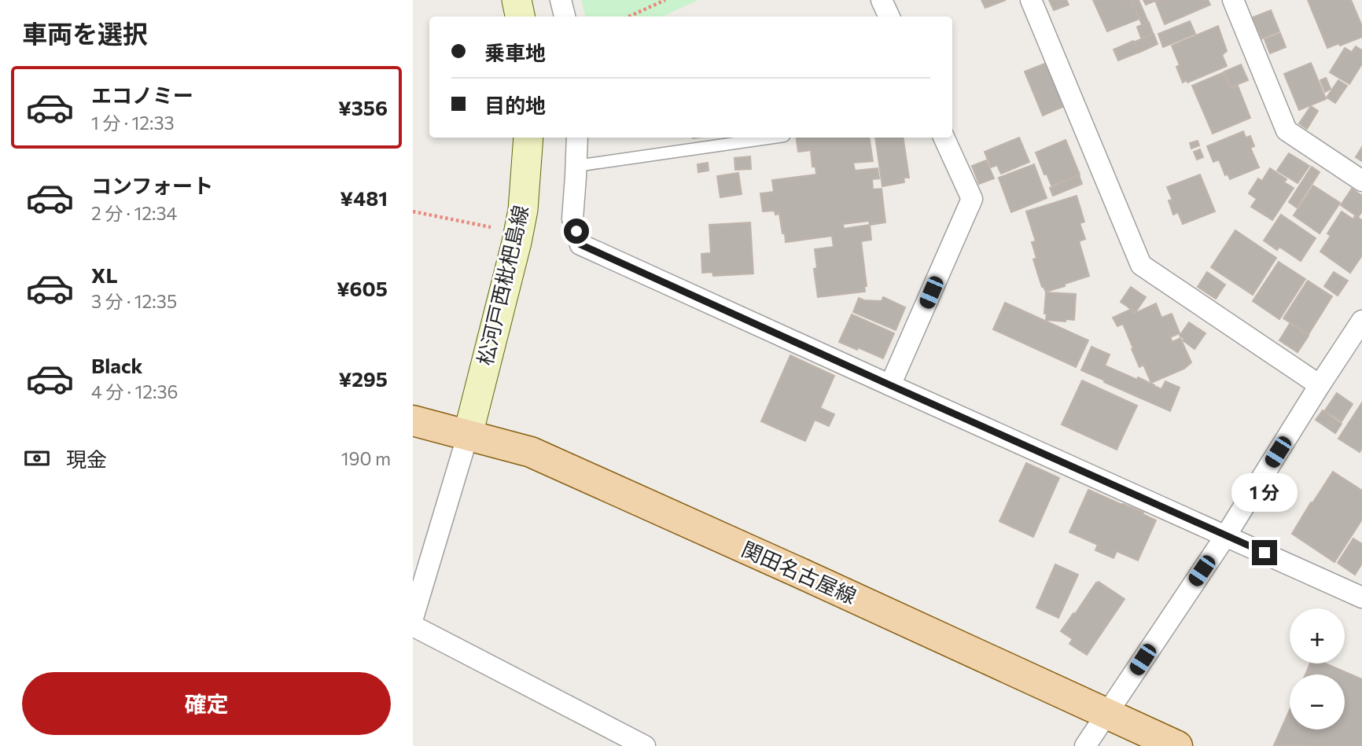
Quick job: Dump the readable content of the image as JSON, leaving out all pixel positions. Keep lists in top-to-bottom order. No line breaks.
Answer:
{"streets":{"main road":["松河戸西枇杷島線","関田名古屋線"]},"crossings":[["松河戸西枇杷島線","関田名古屋線"]],"page":{"heading":"車両を選択","banner":["乗車地","目的地"],"list":[{"name":"エコノミー","note":"1 分 · 12:33","value":"¥356"},{"name":"コンフォート","note":"2 分 · 12:34","value":"¥481"},{"name":"XL","note":"3 分 · 12:35","value":"¥605"},{"name":"Black","note":"4 分 · 12:36","value":"¥295"}],"pay":["現金","190 m"],"bubble":"1 分","map_buttons":["+","−"],"buttons":"確定"}}
